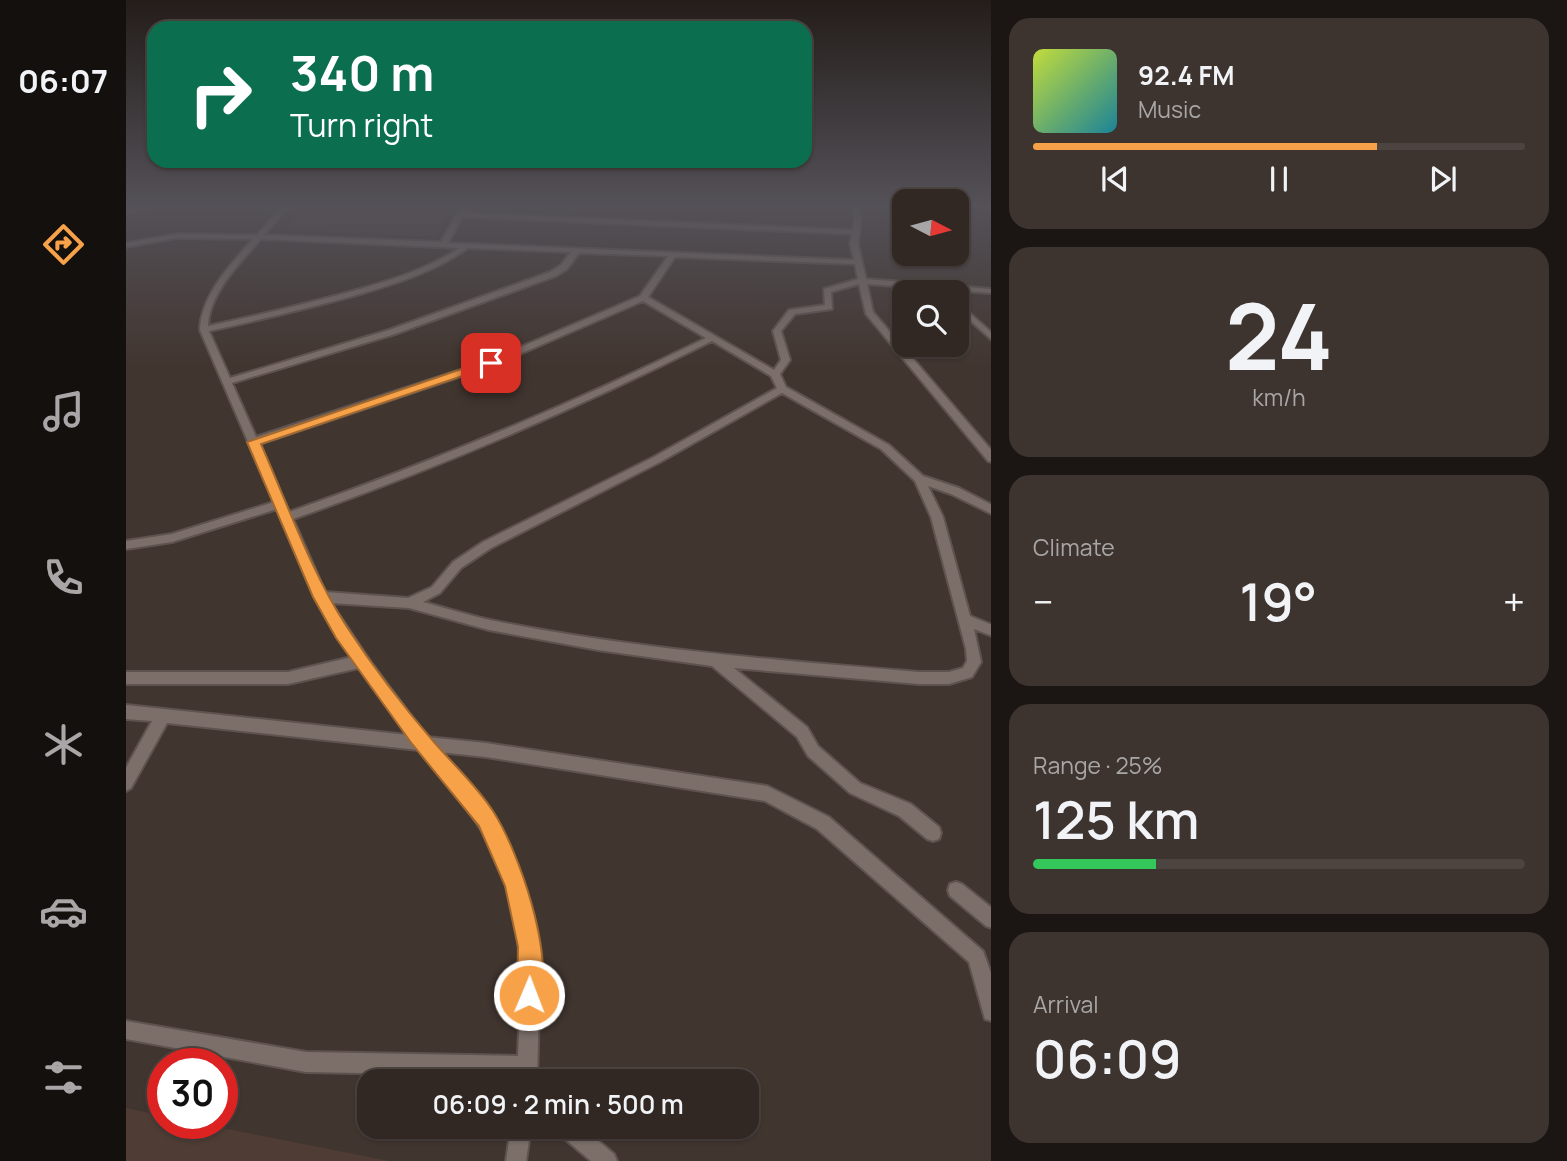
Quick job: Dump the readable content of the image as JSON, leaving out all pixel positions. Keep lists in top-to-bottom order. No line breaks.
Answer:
{"north":"right","page":{"tabs":"06:07","turn":["340 m","Turn right"],"song":["92.4 FM","Music"],"tile":[["24","km/h"],"Climate",["Range · 25%","125 km"],["Arrival","06:09"]],"heat":["−","19°","+"],"limit":"30","trip":"06:09 · 2 min · 500 m"}}
